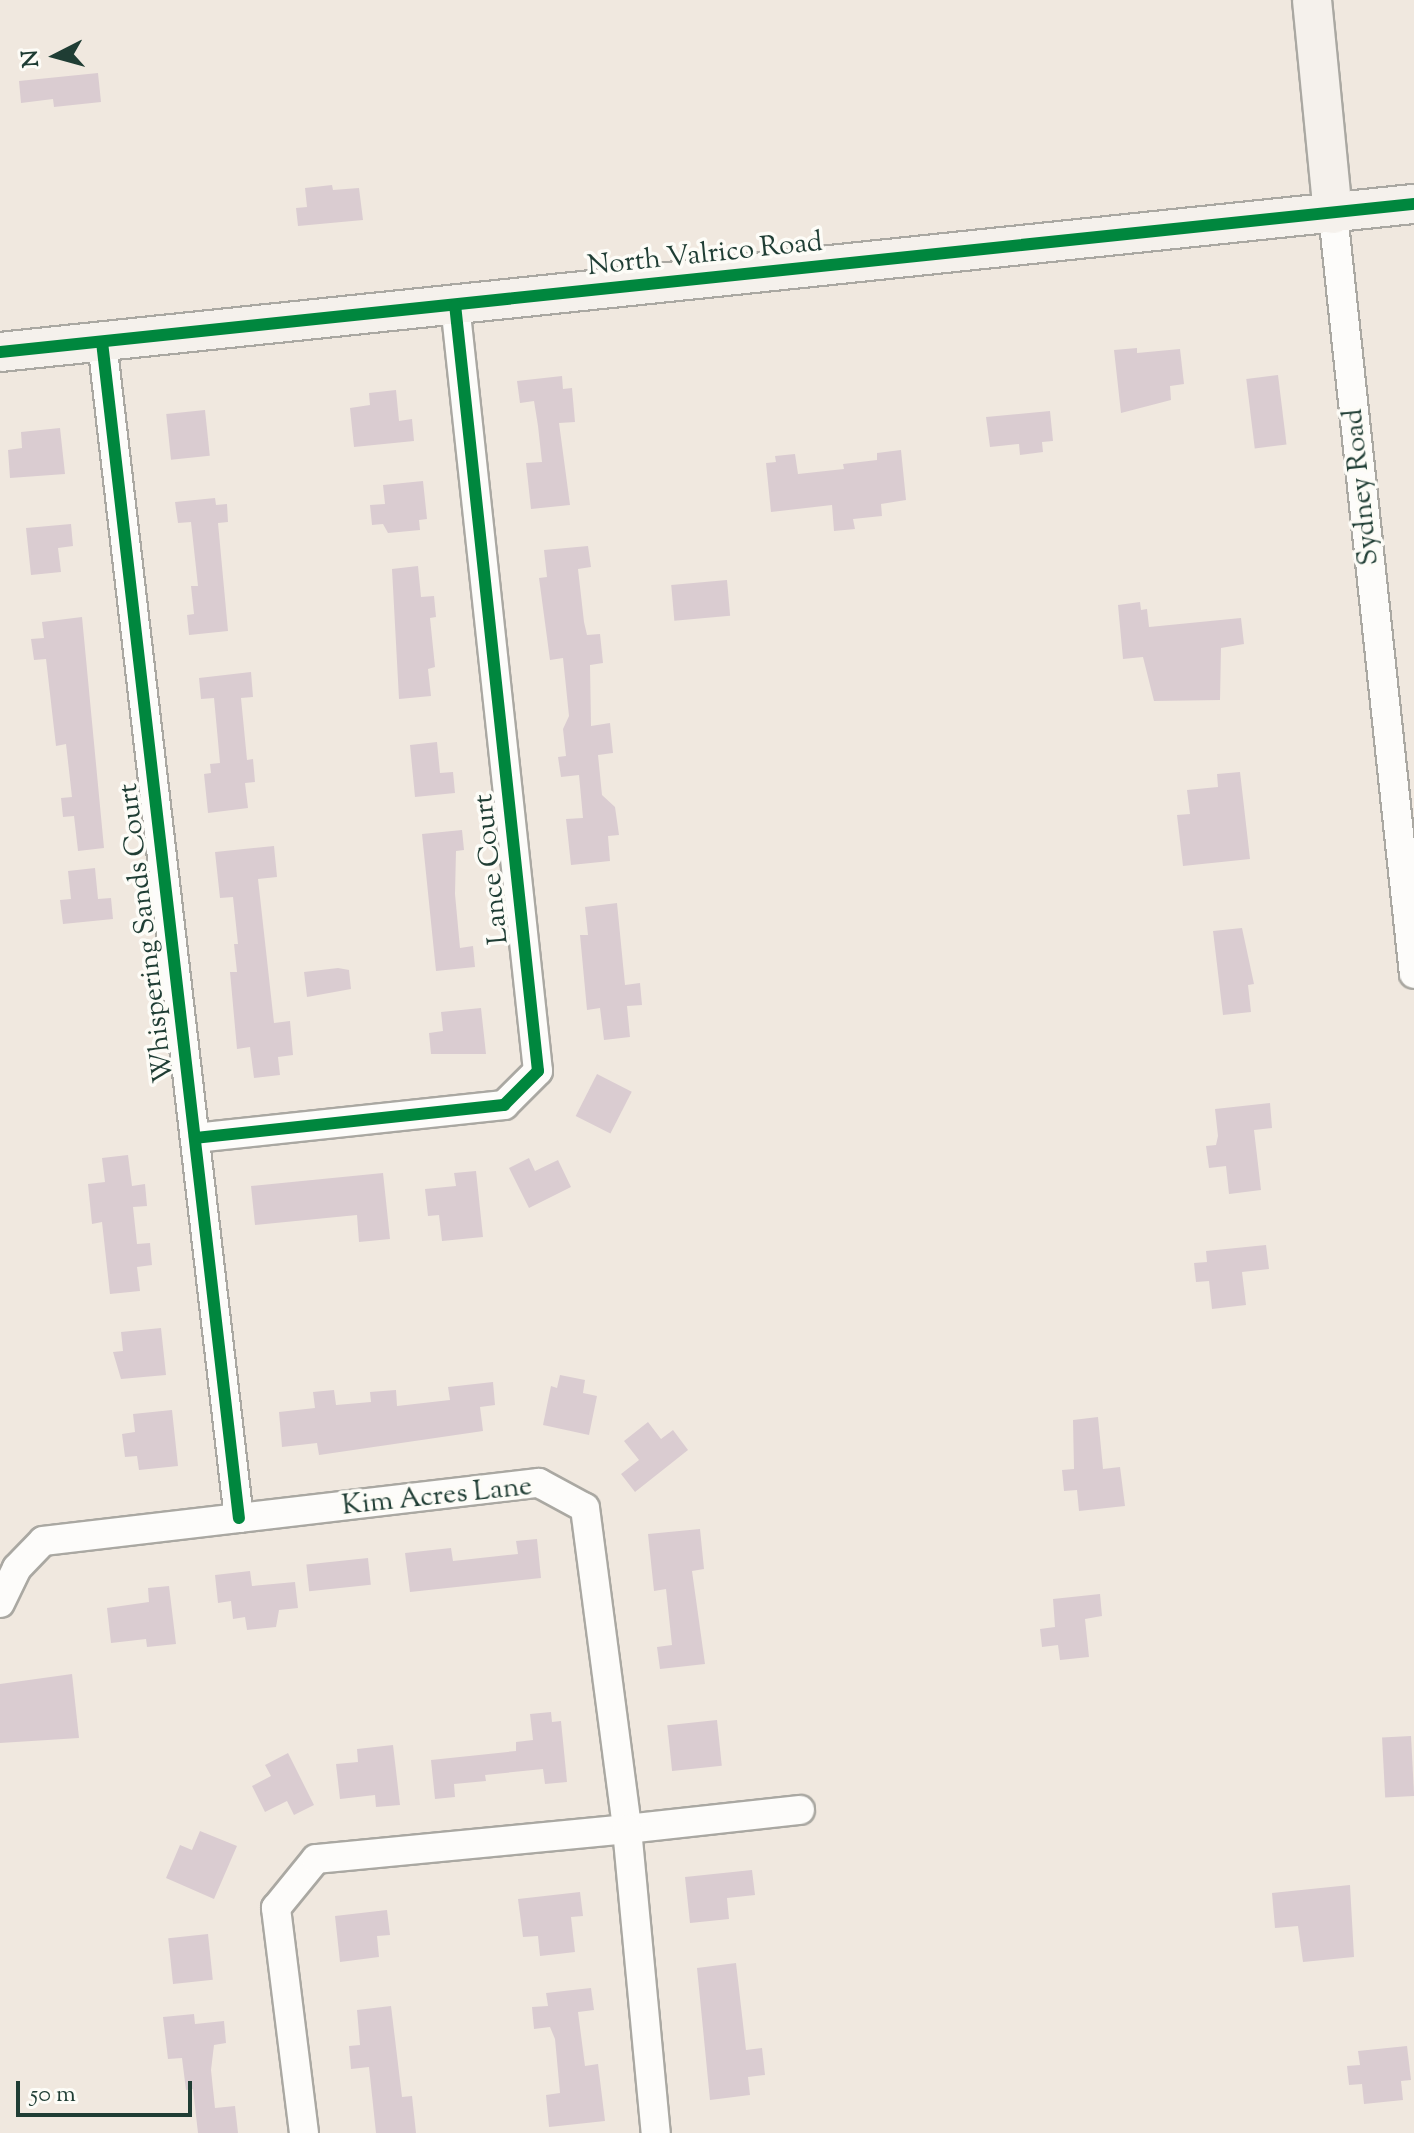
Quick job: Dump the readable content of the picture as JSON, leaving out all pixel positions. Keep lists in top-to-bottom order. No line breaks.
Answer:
{"streets":{"street":["North Valrico Road","Sydney Road","Lance Court","Whispering Sands Court","Kim Acres Lane"]},"crossings":[["North Valrico Road","Sydney Road"],["North Valrico Road","Lance Court"],["North Valrico Road","Whispering Sands Court"],["Lance Court","Whispering Sands Court"],["Whispering Sands Court","Kim Acres Lane"]],"scale_bar":"50 m","north":"left"}
